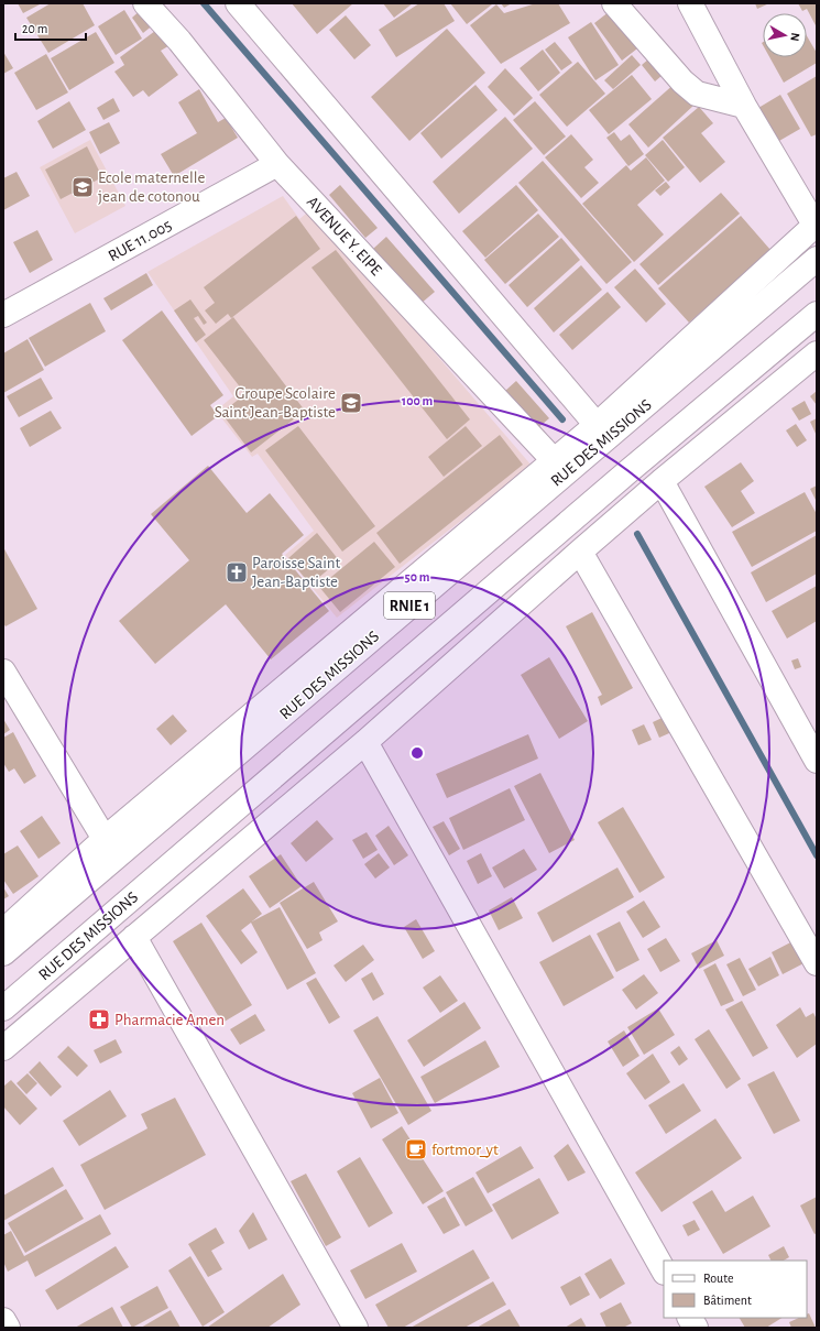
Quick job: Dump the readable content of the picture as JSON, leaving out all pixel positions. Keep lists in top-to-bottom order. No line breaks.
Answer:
{"streets":{"main road":["AVENUE Y. EIPE","RUE 11.005","RUE DES MISSIONS","RNIE 1"]},"crossings":[["AVENUE Y. EIPE","RUE 11.005"]],"places":{"school or university":["Ecole maternelle jean de cotonou","Groupe Scolaire Saint Jean-Baptiste"],"church":["Paroisse Saint Jean-Baptiste"],"pharmacy":["Pharmacie Amen"],"cafe":["fortmor_yt"]},"legend":["Route","Bâtiment"],"scale_bar":"20 m","north":"right","rings":["100 m","50 m"]}
